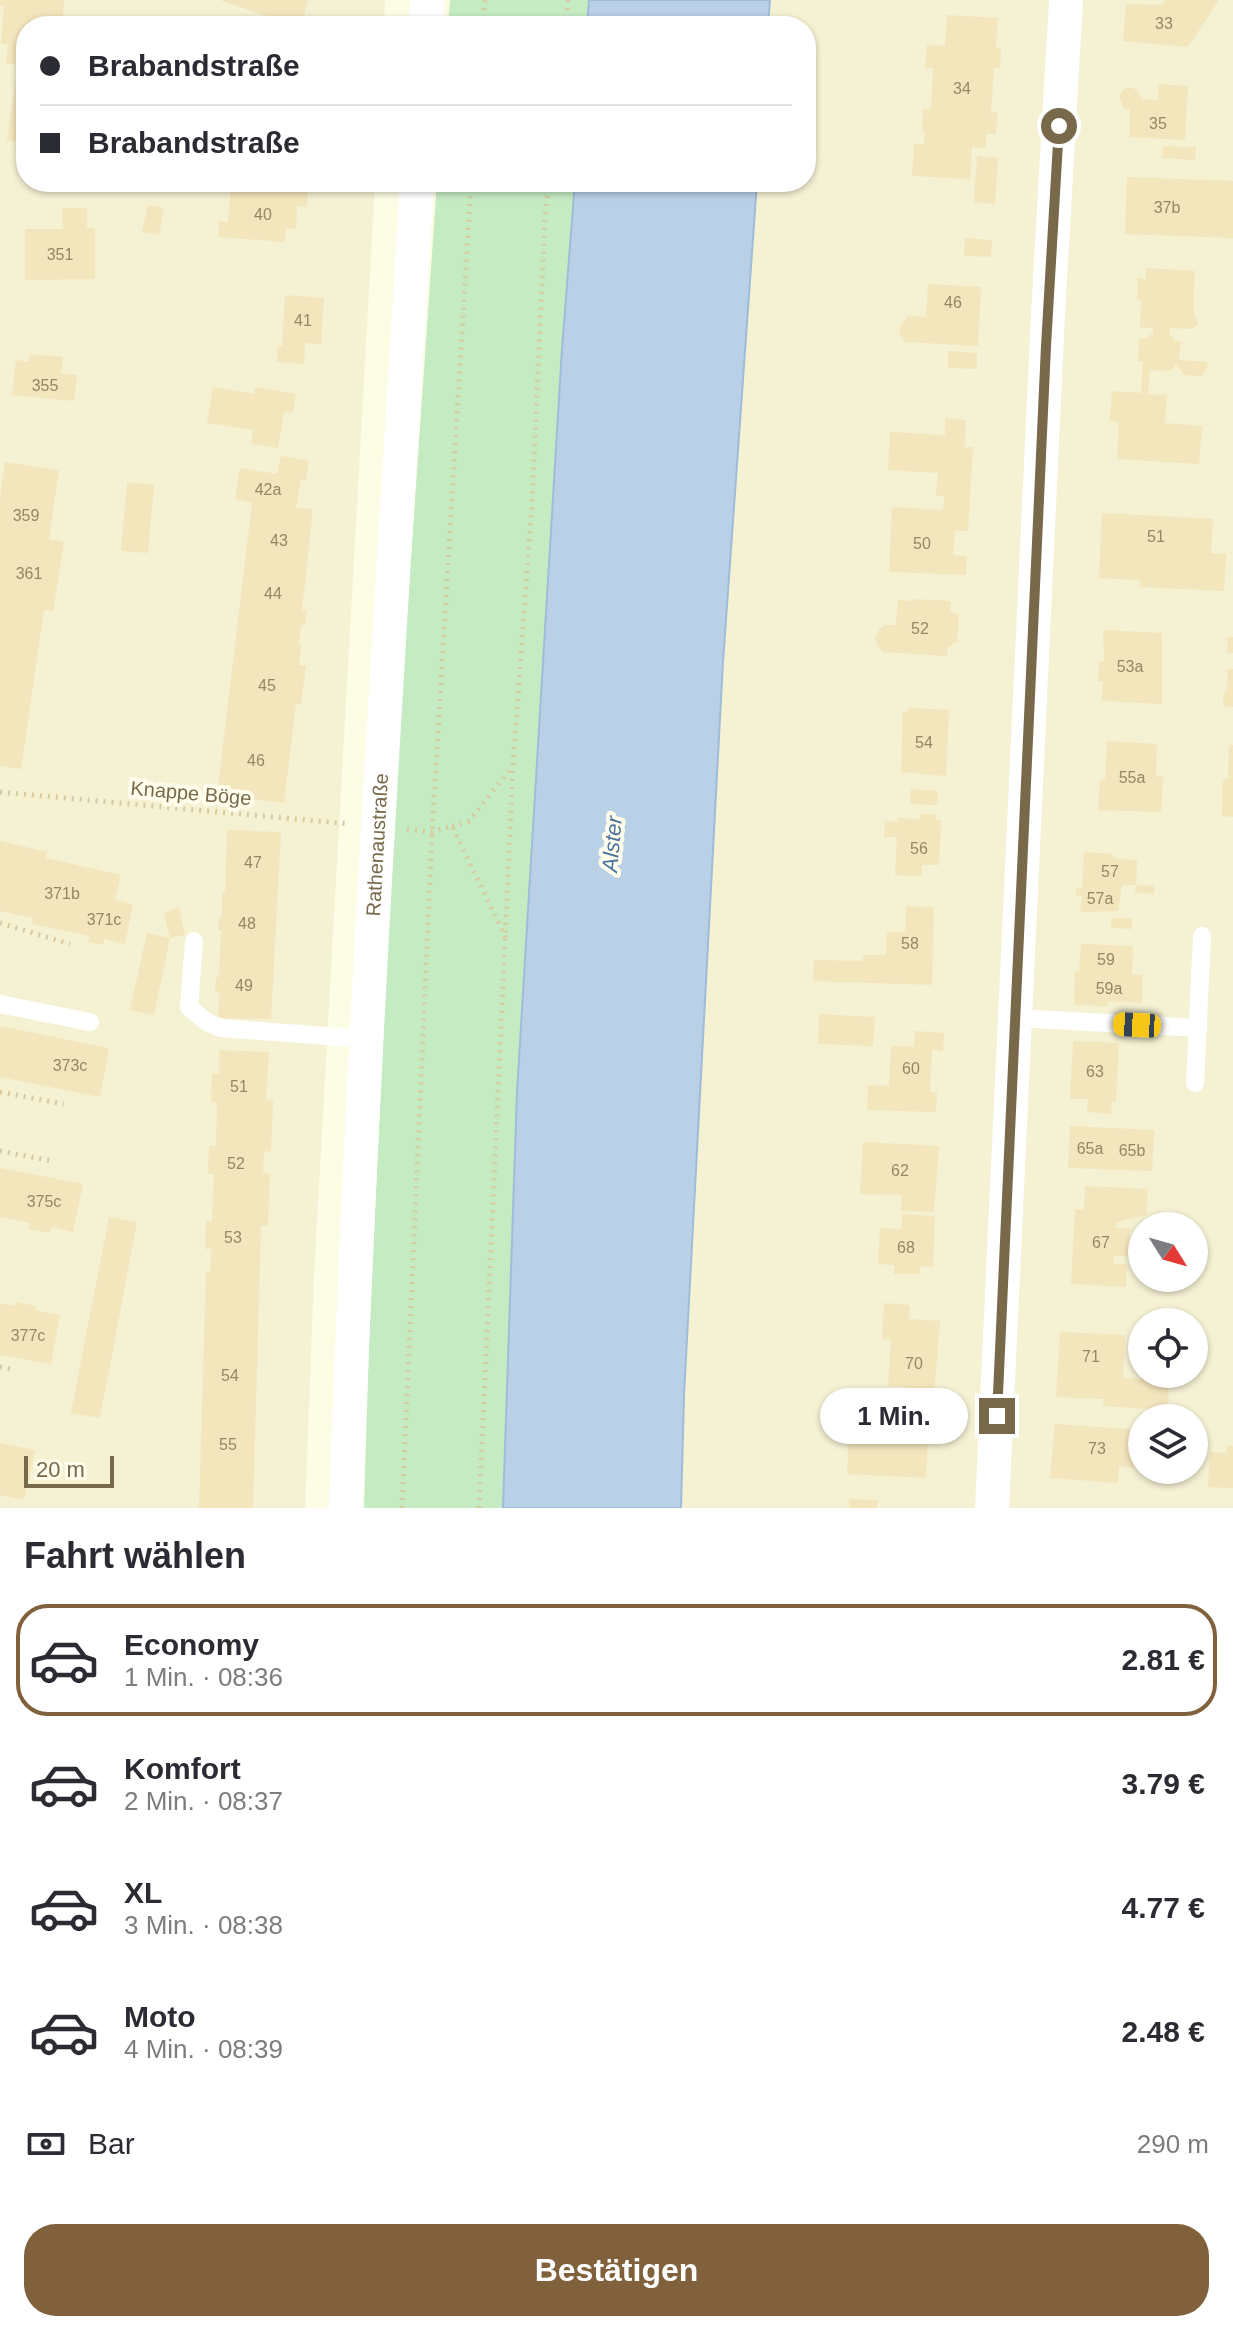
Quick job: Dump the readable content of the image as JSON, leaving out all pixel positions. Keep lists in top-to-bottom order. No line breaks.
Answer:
{"streets":{"street":["Rathenaustraße"],"path":["Knappe Böge"]},"crossings":[["Knappe Böge","Rathenaustraße"]],"water":["Alster"],"house_numbers":["33","34","35","37b","40","351","46","41","355","42a","359","51","43","50","361","44","52","53a","45","54","46","55a","56","47","57","371b","57a","371c","48","58","59","49","59a","373c","60","63","51","65a","65b","52","62","375c","53","67","68","377c","71","70","54","55","73"],"scale_bar":"20 m","north":"bottom right","page":{"banner":["Brabandstraße","Brabandstraße"],"bubble":"1 Min.","scale":"20 m","heading":"Fahrt wählen","list":[{"name":"Economy","note":"1 Min. · 08:36","value":"2.81 €"},{"name":"Komfort","note":"2 Min. · 08:37","value":"3.79 €"},{"name":"XL","note":"3 Min. · 08:38","value":"4.77 €"},{"name":"Moto","note":"4 Min. · 08:39","value":"2.48 €"}],"pay":["Bar","290 m"],"buttons":"Bestätigen"}}
